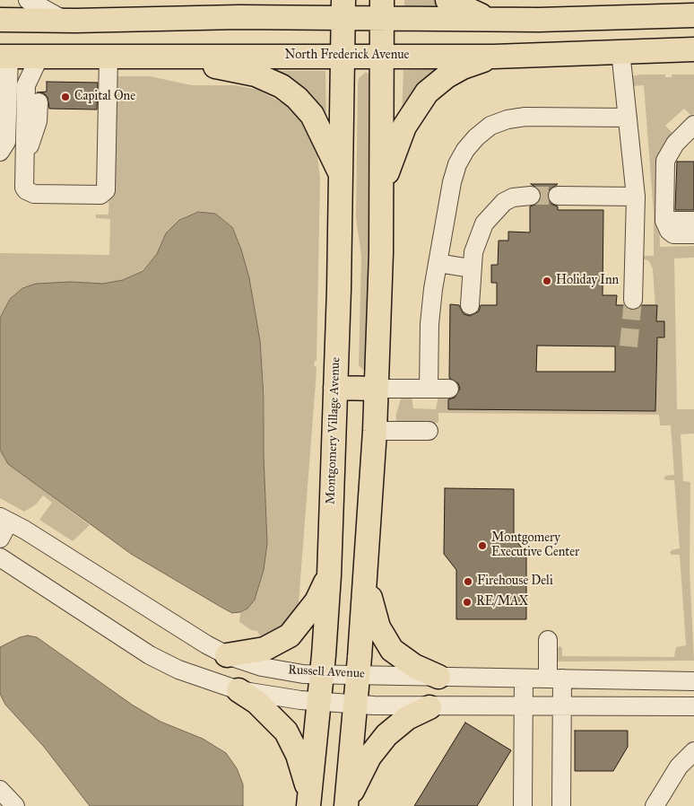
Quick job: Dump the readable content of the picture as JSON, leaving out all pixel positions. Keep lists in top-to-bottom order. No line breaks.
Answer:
{"streets":{"main road":["North Frederick Avenue","Montgomery Village Avenue"],"street":["Russell Avenue"]},"crossings":[["North Frederick Avenue","Montgomery Village Avenue"],["Montgomery Village Avenue","Russell Avenue"]],"places":["Capital One","Holiday Inn","Montgomery Executive Center","Firehouse Deli","RE/MAX"]}
